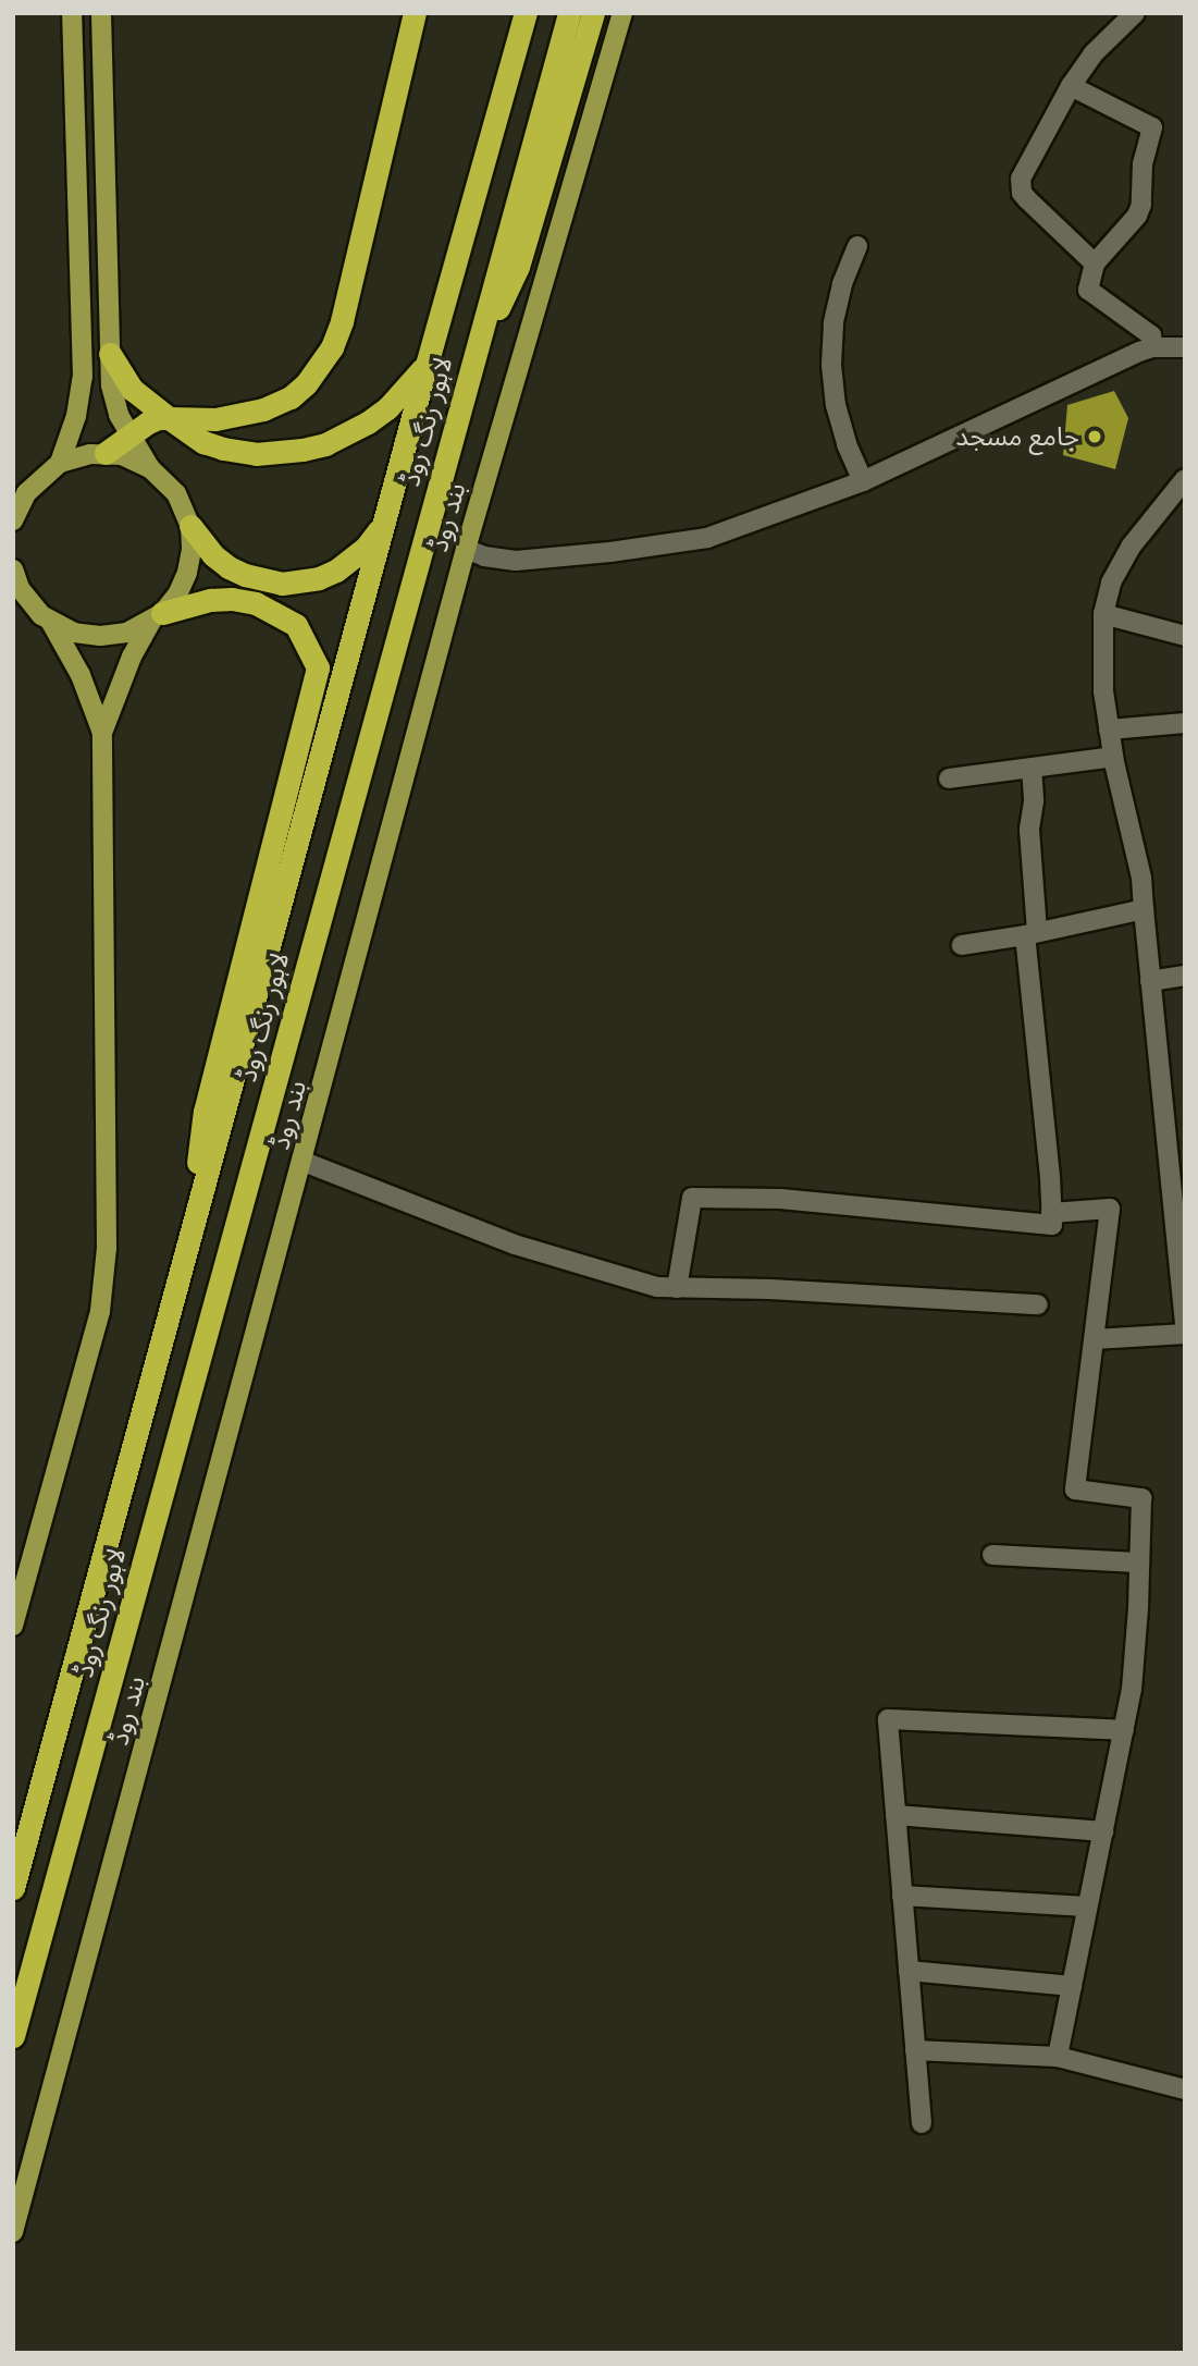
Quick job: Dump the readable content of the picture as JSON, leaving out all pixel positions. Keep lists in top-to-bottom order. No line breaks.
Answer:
{"streets":{"highway":["لاہور رنگ روڈ"],"main road":["بند روڈ"]},"places":["جامع مسجد"]}
